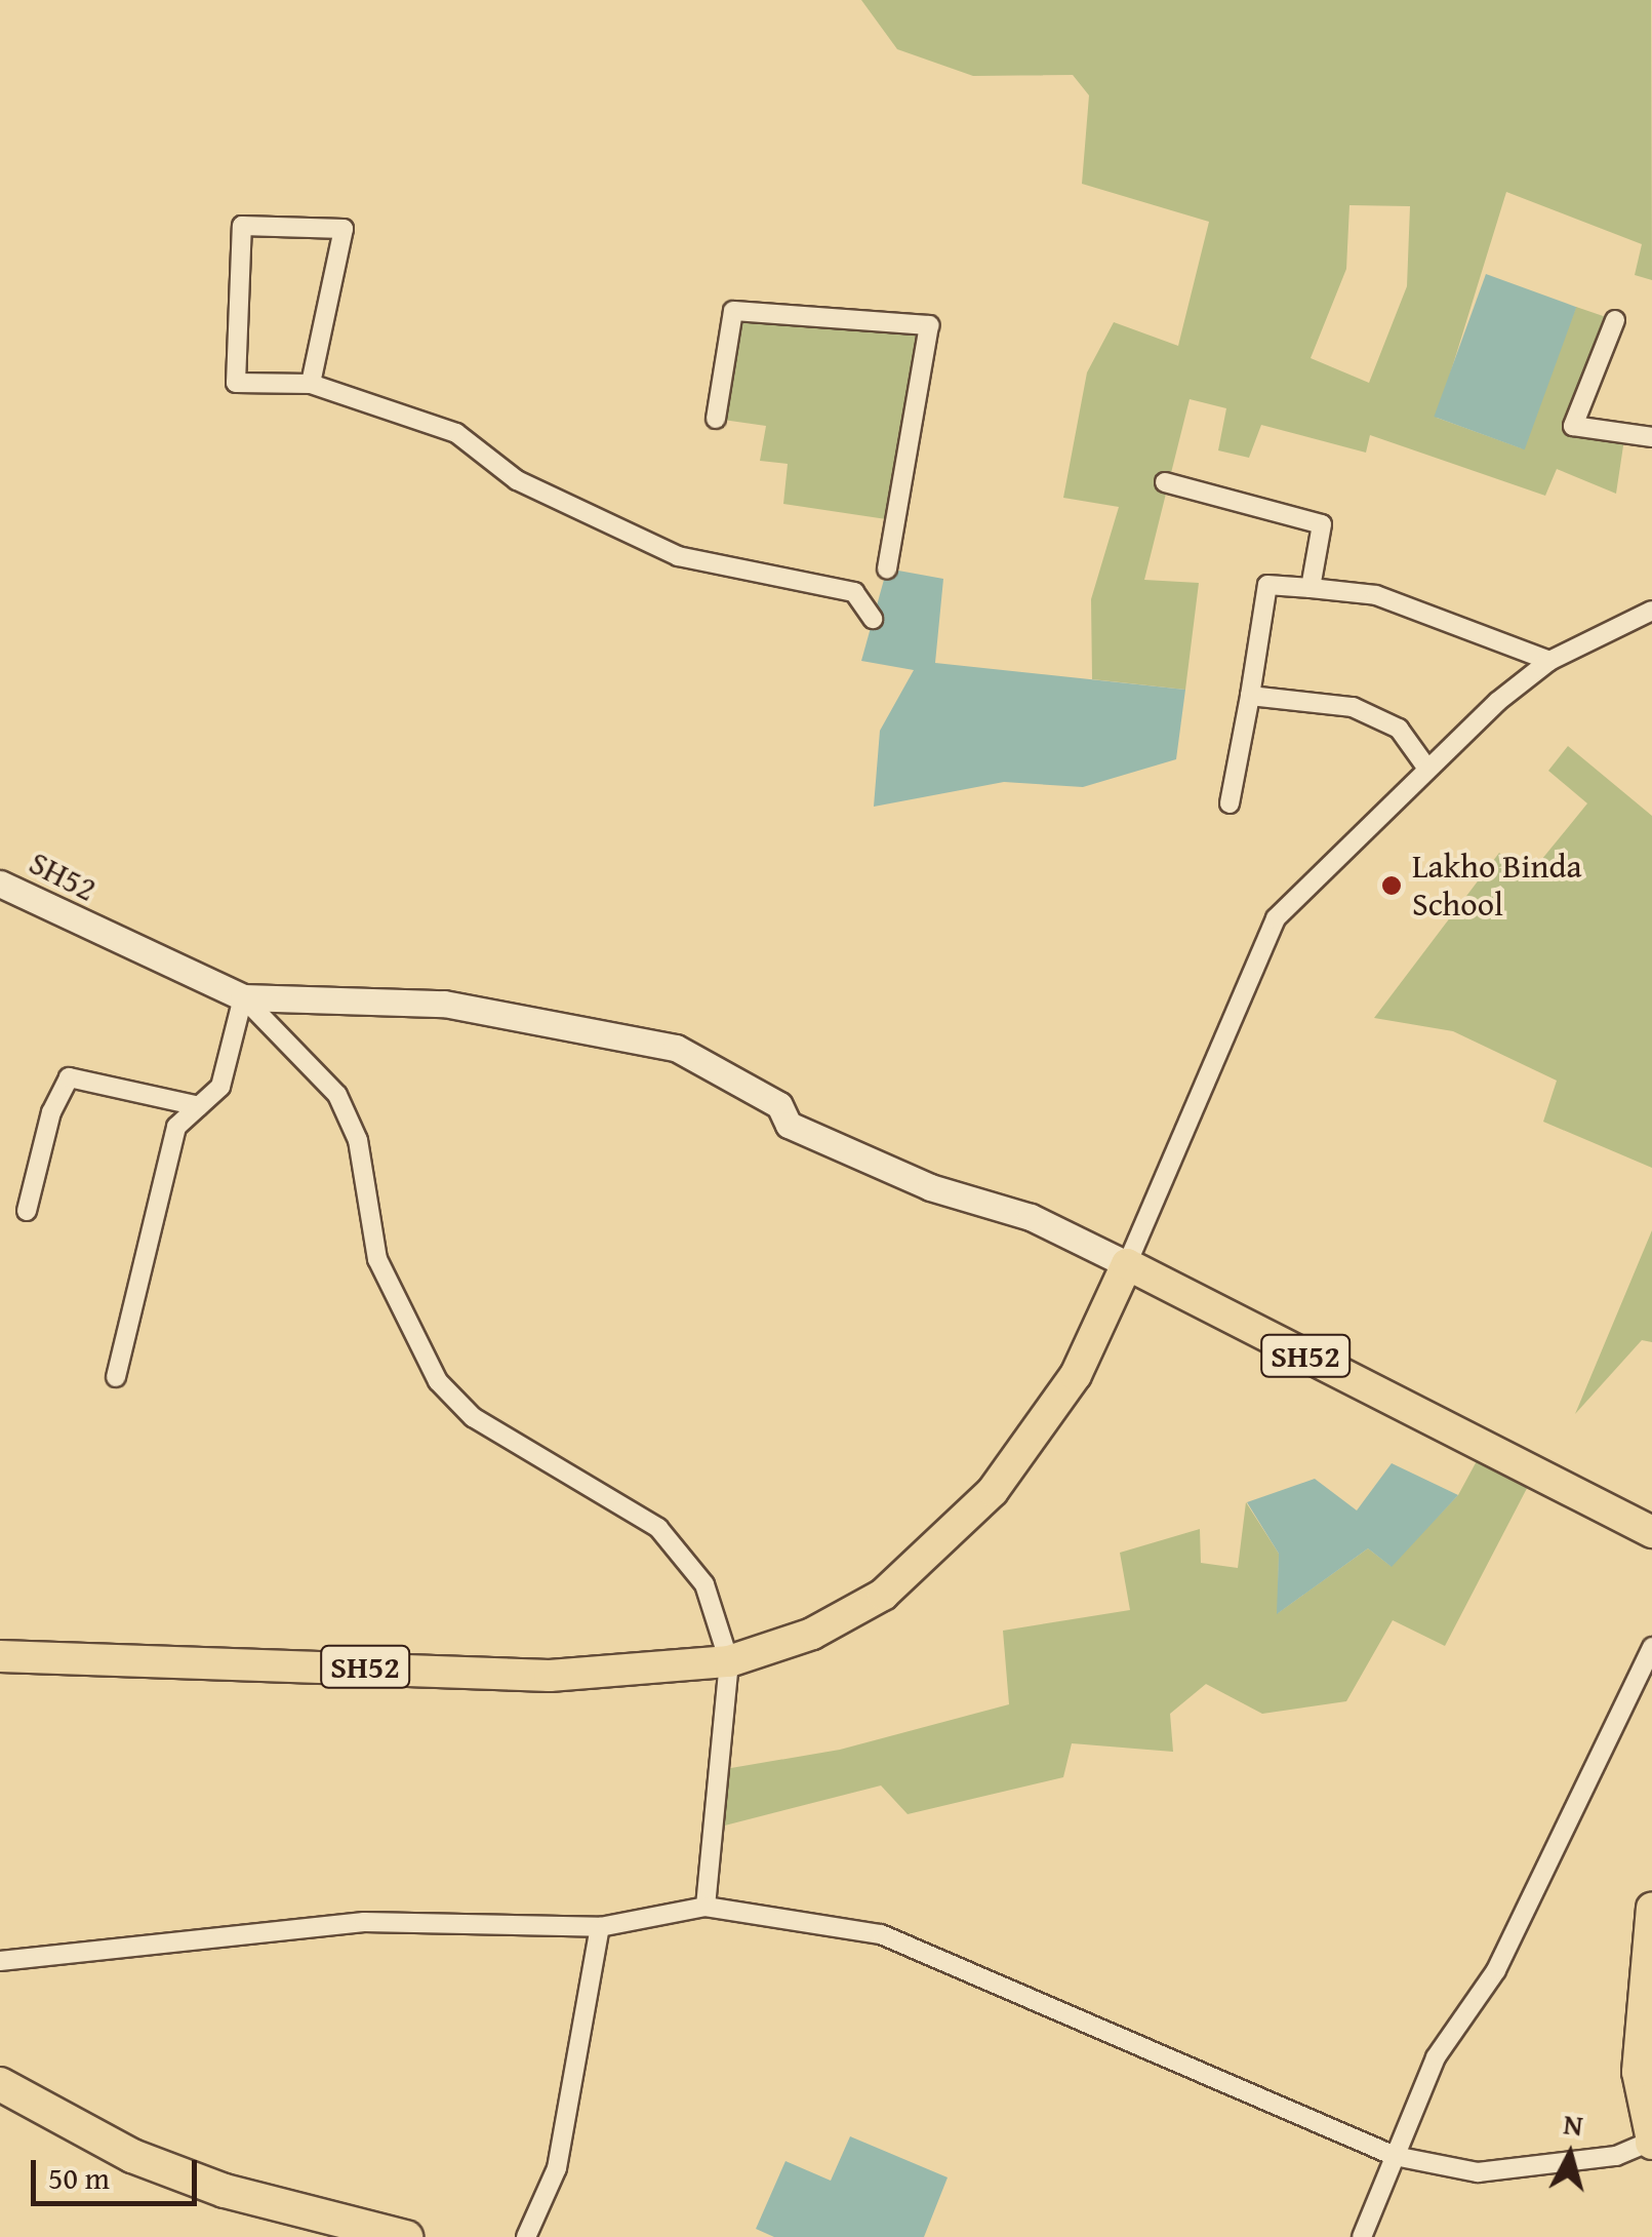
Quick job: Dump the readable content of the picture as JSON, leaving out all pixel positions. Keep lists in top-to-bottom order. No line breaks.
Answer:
{"streets":{"main road":["SH52"]},"places":["Lakho Binda School"],"scale_bar":"50 m","north":"top"}
